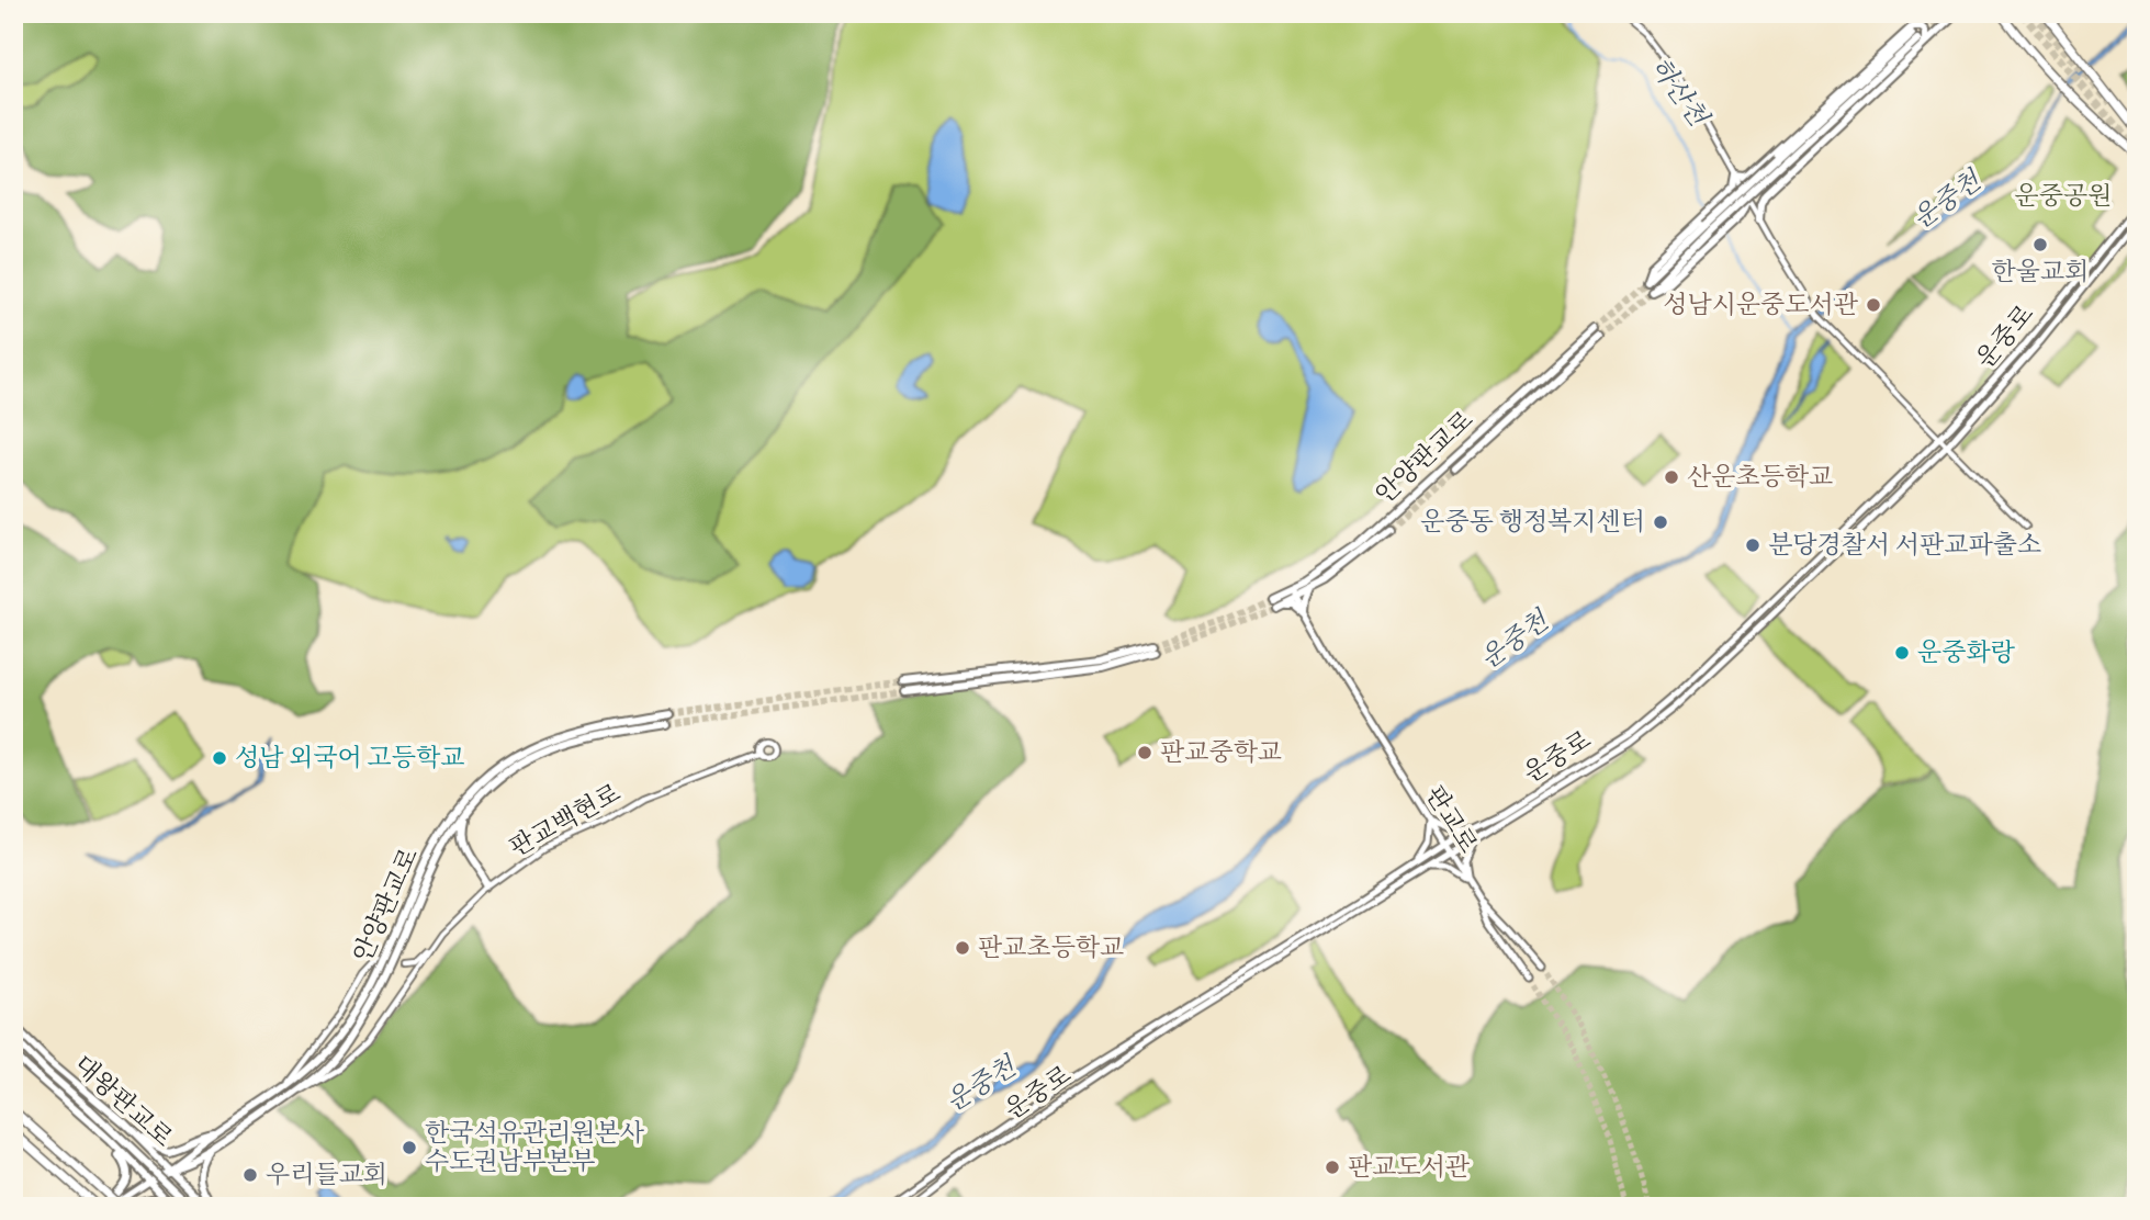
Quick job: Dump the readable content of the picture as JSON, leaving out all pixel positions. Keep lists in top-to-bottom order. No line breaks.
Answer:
{"streets":{"main road":["운중로","안양판교로","판교로","대왕판교로"],"street":["판교백현로"]},"crossings":[["운중로","판교로"],["안양판교로","판교로"],["안양판교로","판교백현로"],["안양판교로","대왕판교로"]],"water":["하산천","운중천"],"parks":["운중공원"],"places":["한울교회","성남시운중도서관","산운초등학교","운중동 행정복지센터","분당경찰서 서판교파출소","운중화랑","판교중학교","성남 외국어 고등학교","판교초등학교","한국석유관리원본사 수도권남부본부","판교도서관","우리들교회"]}
